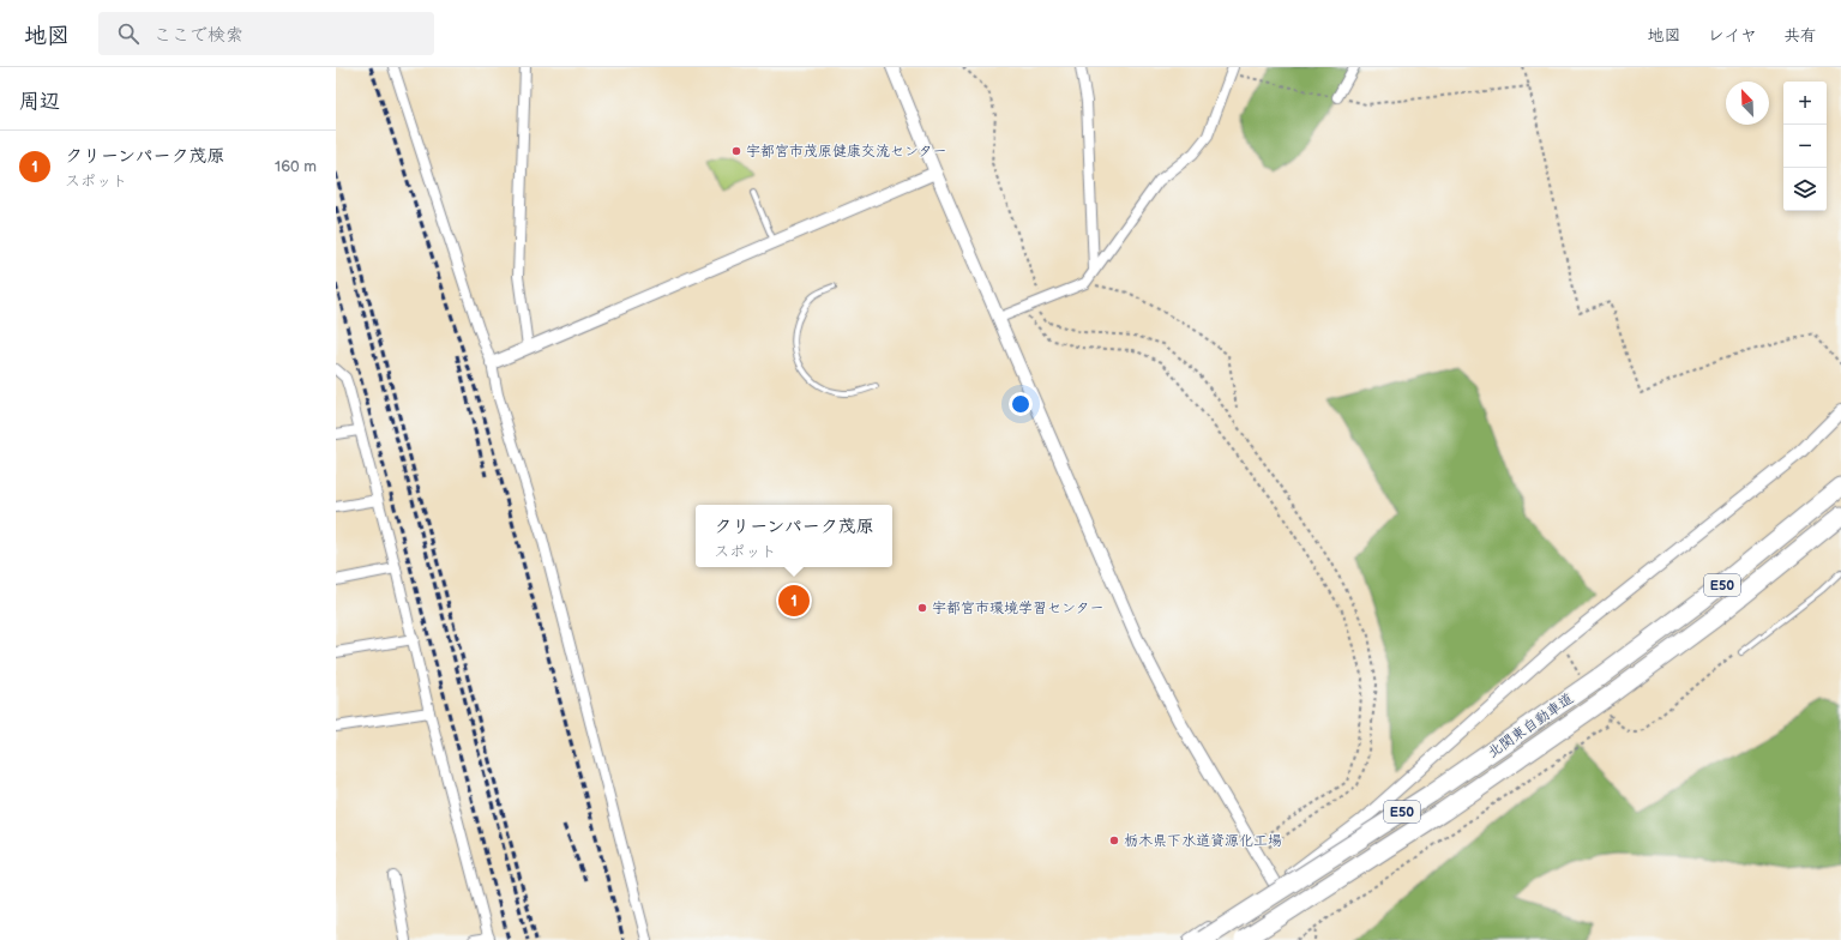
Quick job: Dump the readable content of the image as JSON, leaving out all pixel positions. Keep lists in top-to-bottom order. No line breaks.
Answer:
{"streets":{"highway":["E50","北関東自動車道"]},"places":["宇都宮市茂原健康交流センター","宇都宮市環境学習センター","栃木県下水道資源化工場"],"north":"top left","page":{"header":"地図","search":"ここで検索","nav":["地図","レイヤ","共有"],"heading":"周辺","map_buttons":["+","−"],"list":[{"mark":"1","name":"クリーンパーク茂原","note":"スポット","value":"160 m"}],"popup":["クリーンパーク茂原","スポット"],"pins":"1"}}
